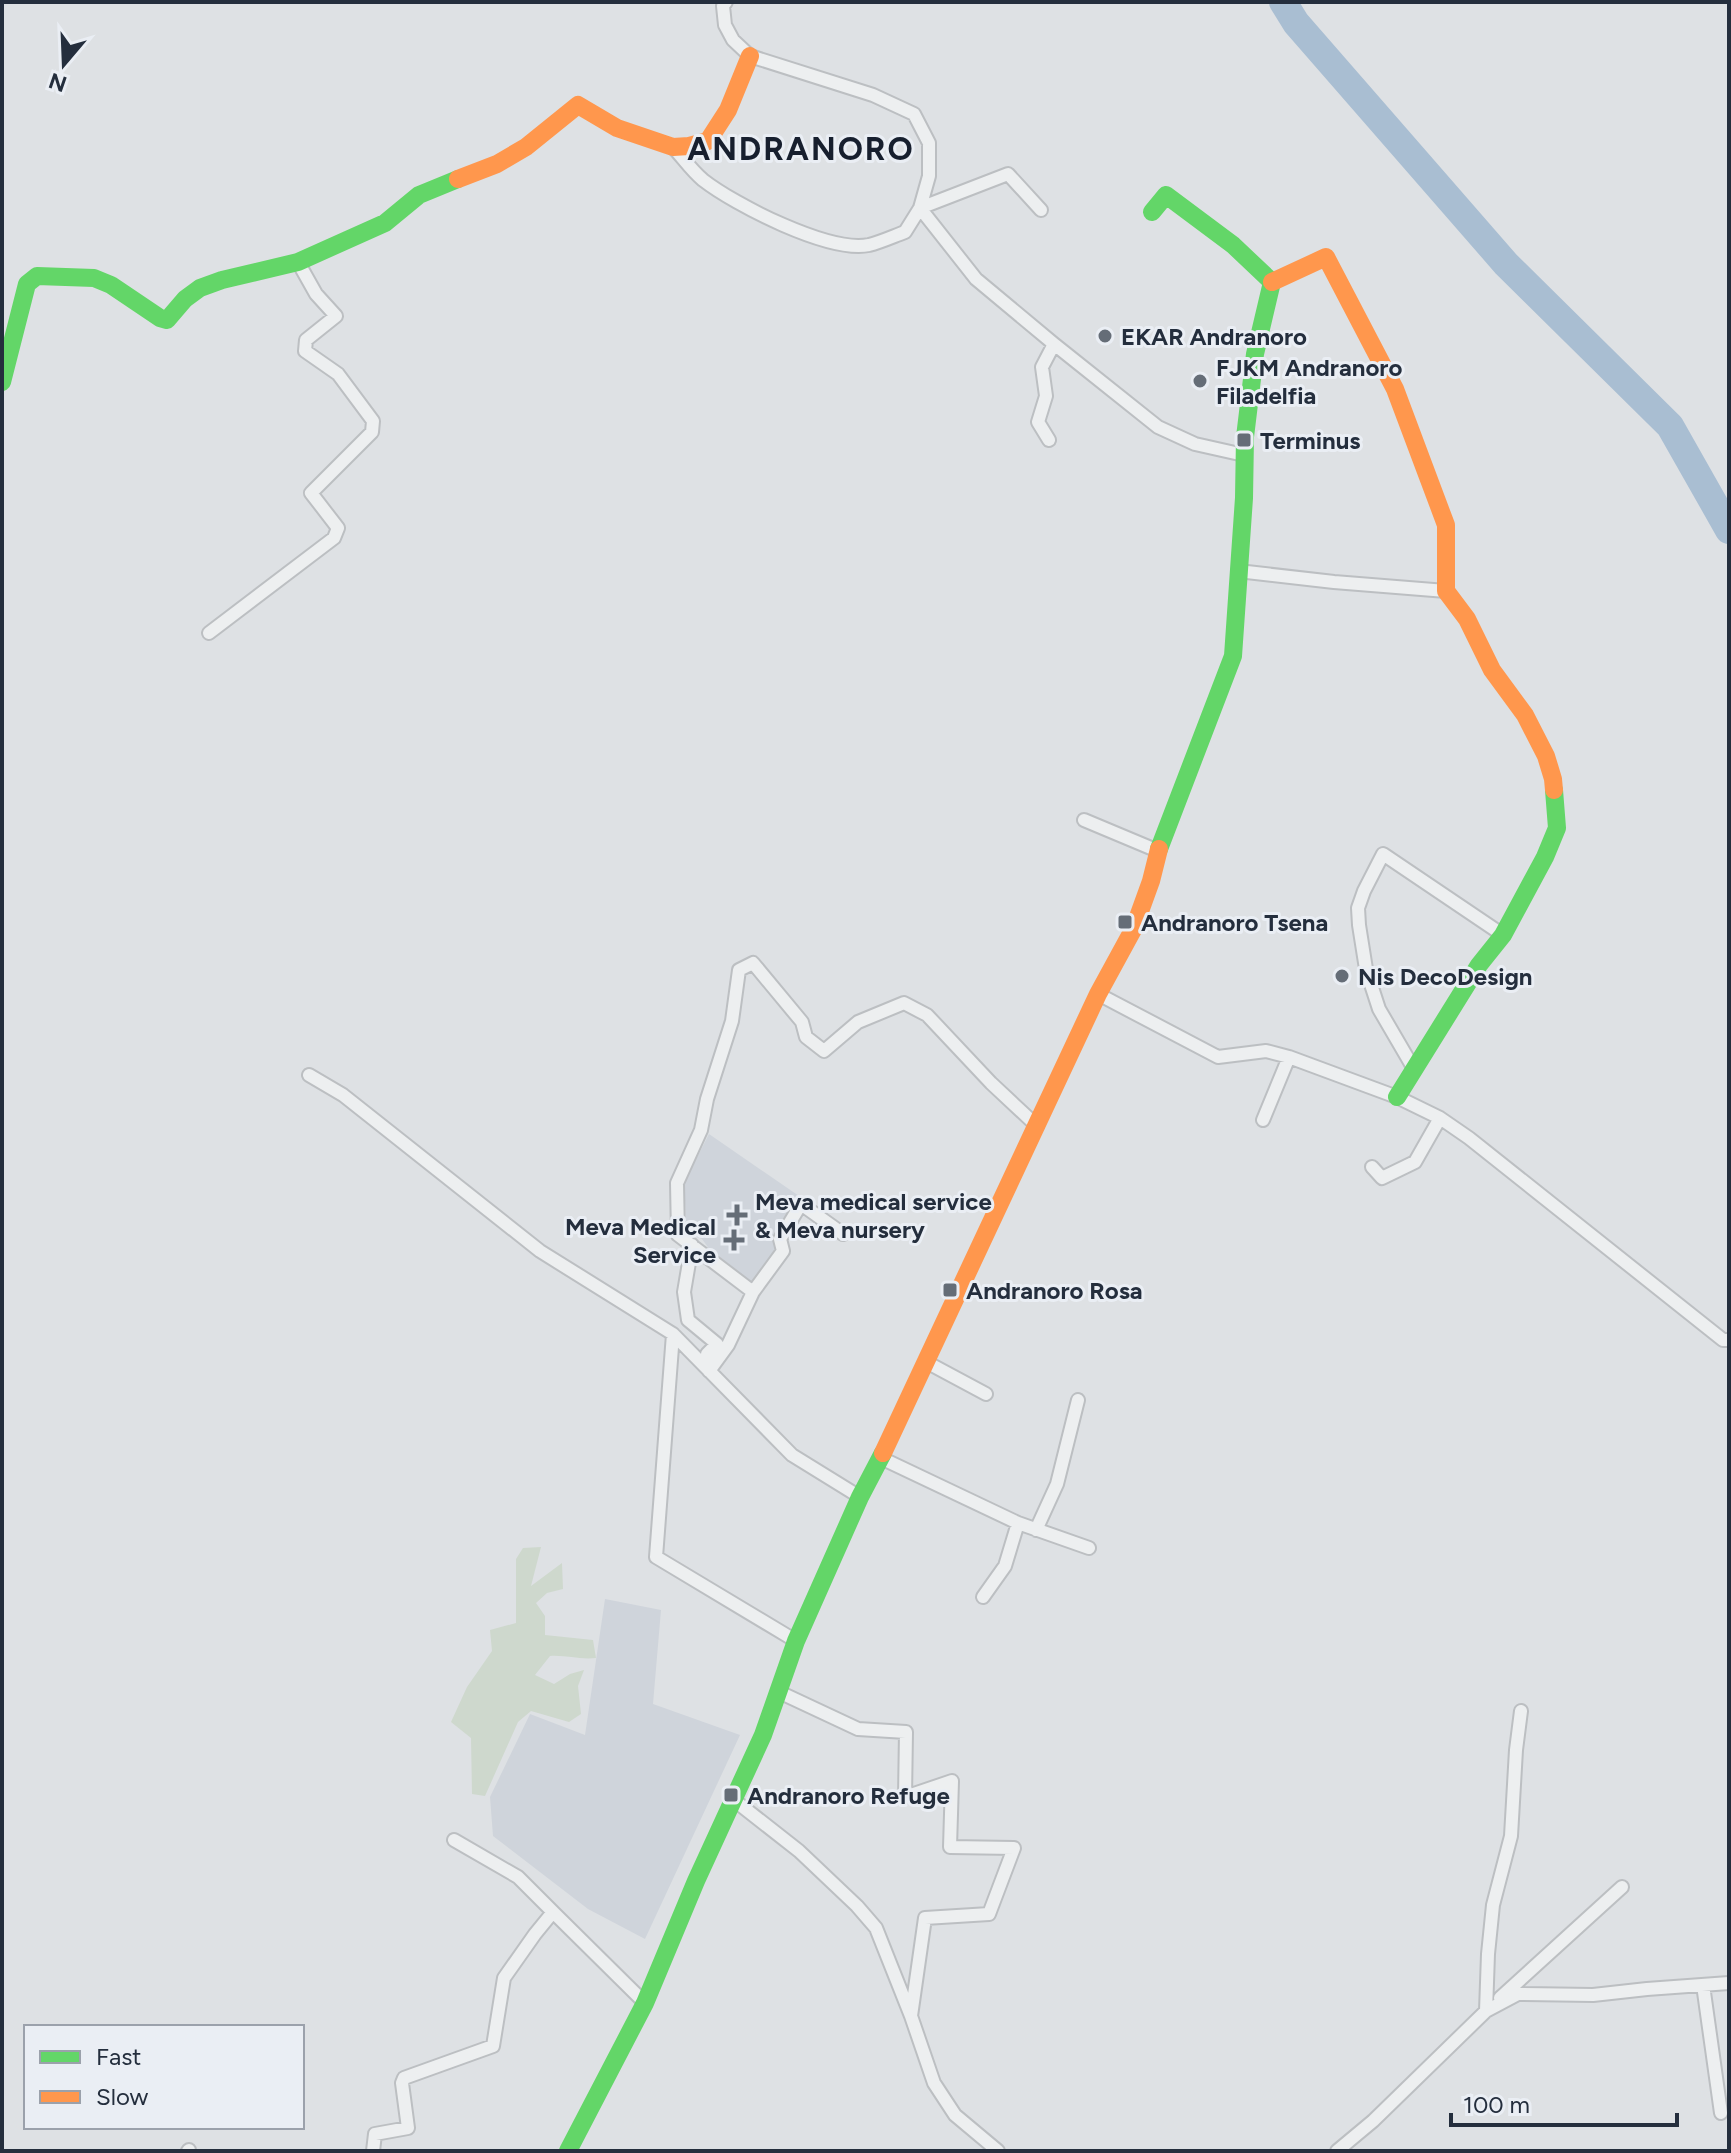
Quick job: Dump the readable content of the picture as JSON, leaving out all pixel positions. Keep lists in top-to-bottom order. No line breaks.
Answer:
{"districts":["ANDRANORO"],"places":{"other":["EKAR Andranoro","FJKM Andranoro Filadelfia","Nis DecoDesign"],"transit":["Terminus","Andranoro Tsena","Andranoro Rosa","Andranoro Refuge"],"health":["Meva medical service & Meva nursery","Meva Medical Service"]},"legend":["Fast","Slow"],"scale_bar":"100 m","north":"bottom"}
